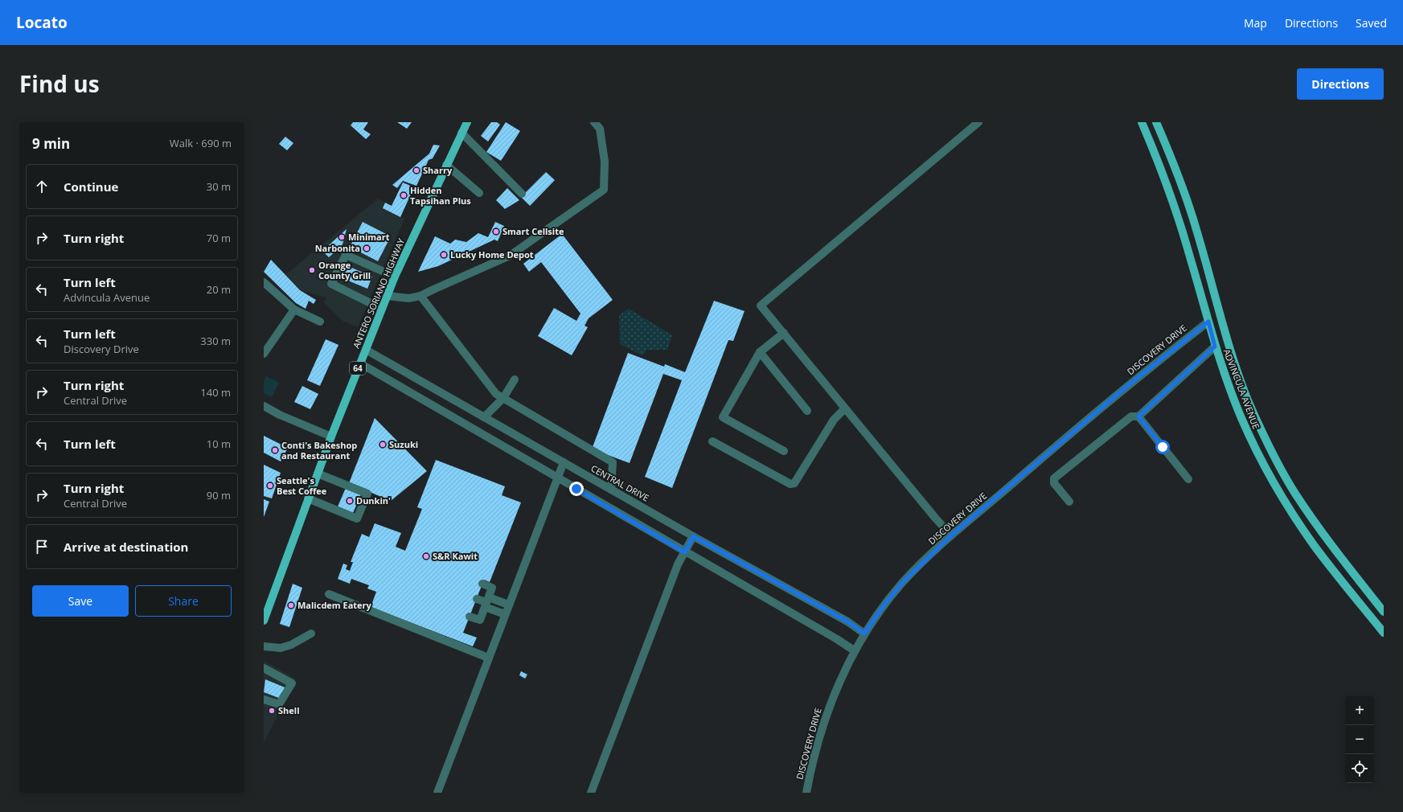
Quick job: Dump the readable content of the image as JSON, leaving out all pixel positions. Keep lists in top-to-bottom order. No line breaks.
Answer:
{"streets":{"main road":["ANTERO SORIANO HIGHWAY","64","ADVINCULA AVENUE"],"street":["DISCOVERY DRIVE","CENTRAL DRIVE"]},"crossings":[["ANTERO SORIANO HIGHWAY","CENTRAL DRIVE"],["DISCOVERY DRIVE","ADVINCULA AVENUE"],["DISCOVERY DRIVE","CENTRAL DRIVE"]],"places":["Sharry","Hidden Tapsihan Plus","Smart Cellsite","Minimart","Narbonita","Lucky Home Depot","Orange County Grill","Suzuki","Conti's Bakeshop and Restaurant","Seattle's Best Coffee","Dunkin'","S&R Kawit","Malicdem Eatery","Shell"],"page":{"header":"Locato","nav":["Map","Directions","Saved"],"title":"Find us","buttons":["Directions",["Save","Share"]],"heading":["9 min","Walk · 690 m"],"list":[["Continue","30 m"],["Turn right","70 m"],["Turn left","Advincula Avenue","20 m"],["Turn left","Discovery Drive","330 m"],["Turn right","Central Drive","140 m"],["Turn left","10 m"],["Turn right","Central Drive","90 m"],"Arrive at destination"],"map_buttons":["+","−"]}}
